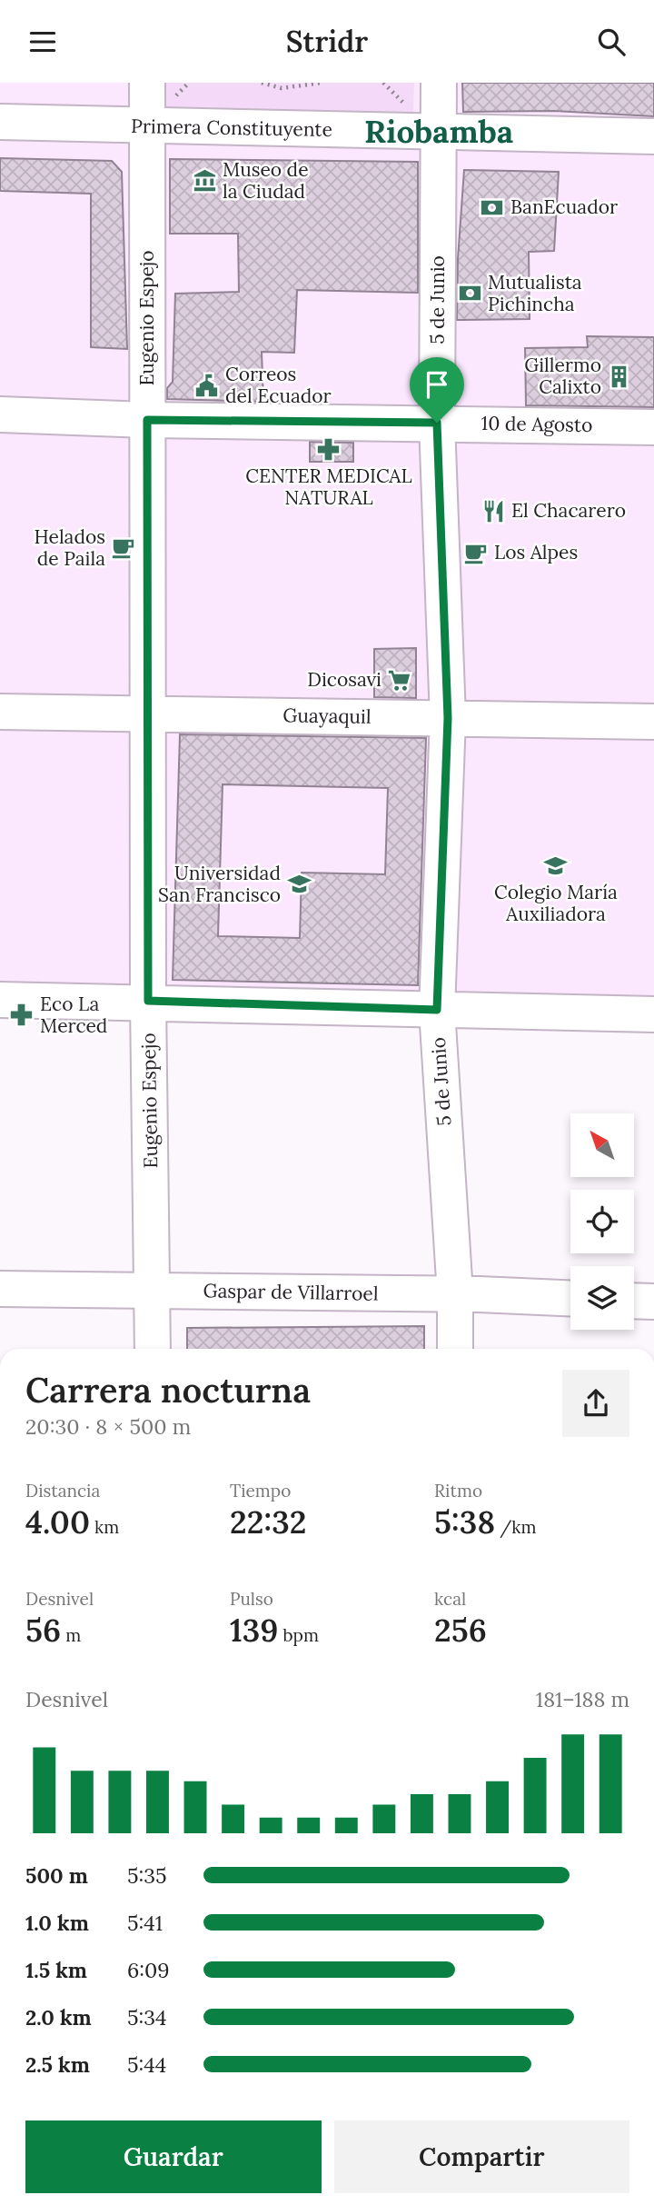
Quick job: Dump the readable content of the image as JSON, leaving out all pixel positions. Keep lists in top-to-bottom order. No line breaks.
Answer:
{"streets":{"street":["Primera Constituyente","5 de Junio","Eugenio Espejo","10 de Agosto","Guayaquil","Gaspar de Villarroel"]},"crossings":[["Primera Constituyente","5 de Junio"],["Primera Constituyente","Eugenio Espejo"],["5 de Junio","10 de Agosto"],["5 de Junio","Guayaquil"],["5 de Junio","Gaspar de Villarroel"],["Eugenio Espejo","10 de Agosto"],["Eugenio Espejo","Guayaquil"],["Eugenio Espejo","Gaspar de Villarroel"]],"districts":["Riobamba"],"places":{"museum":["Museo de la Ciudad"],"bank":["BanEcuador","Mutualista Pichincha"],"building":["Gillermo Calixto"],"public building":["Correos del Ecuador"],"pharmacy":["CENTER MEDICAL NATURAL","Eco La Merced"],"restaurant":["El Chacarero"],"cafe":["Helados de Paila","Los Alpes"],"supermarket":["Dicosavi"],"school or university":["Colegio María Auxiliadora","Universidad San Francisco"]},"north":"top left","page":{"header":"Stridr","heading":["Carrera nocturna","20:30 · 8 × 500 m"],"stats":[["Distancia","4.00 km"],["Tiempo","22:32"],["Ritmo","5:38 /km"],["Desnivel","56 m"],["Pulso","139 bpm"],["kcal","256"]],"chart":["Desnivel","181–188 m"],"list":[{"name":"500 m","note":"5:35"},{"name":"1.0 km","note":"5:41"},{"name":"1.5 km","note":"6:09"},{"name":"2.0 km","note":"5:34"},{"name":"2.5 km","note":"5:44"}],"buttons":["Guardar","Compartir"]}}
